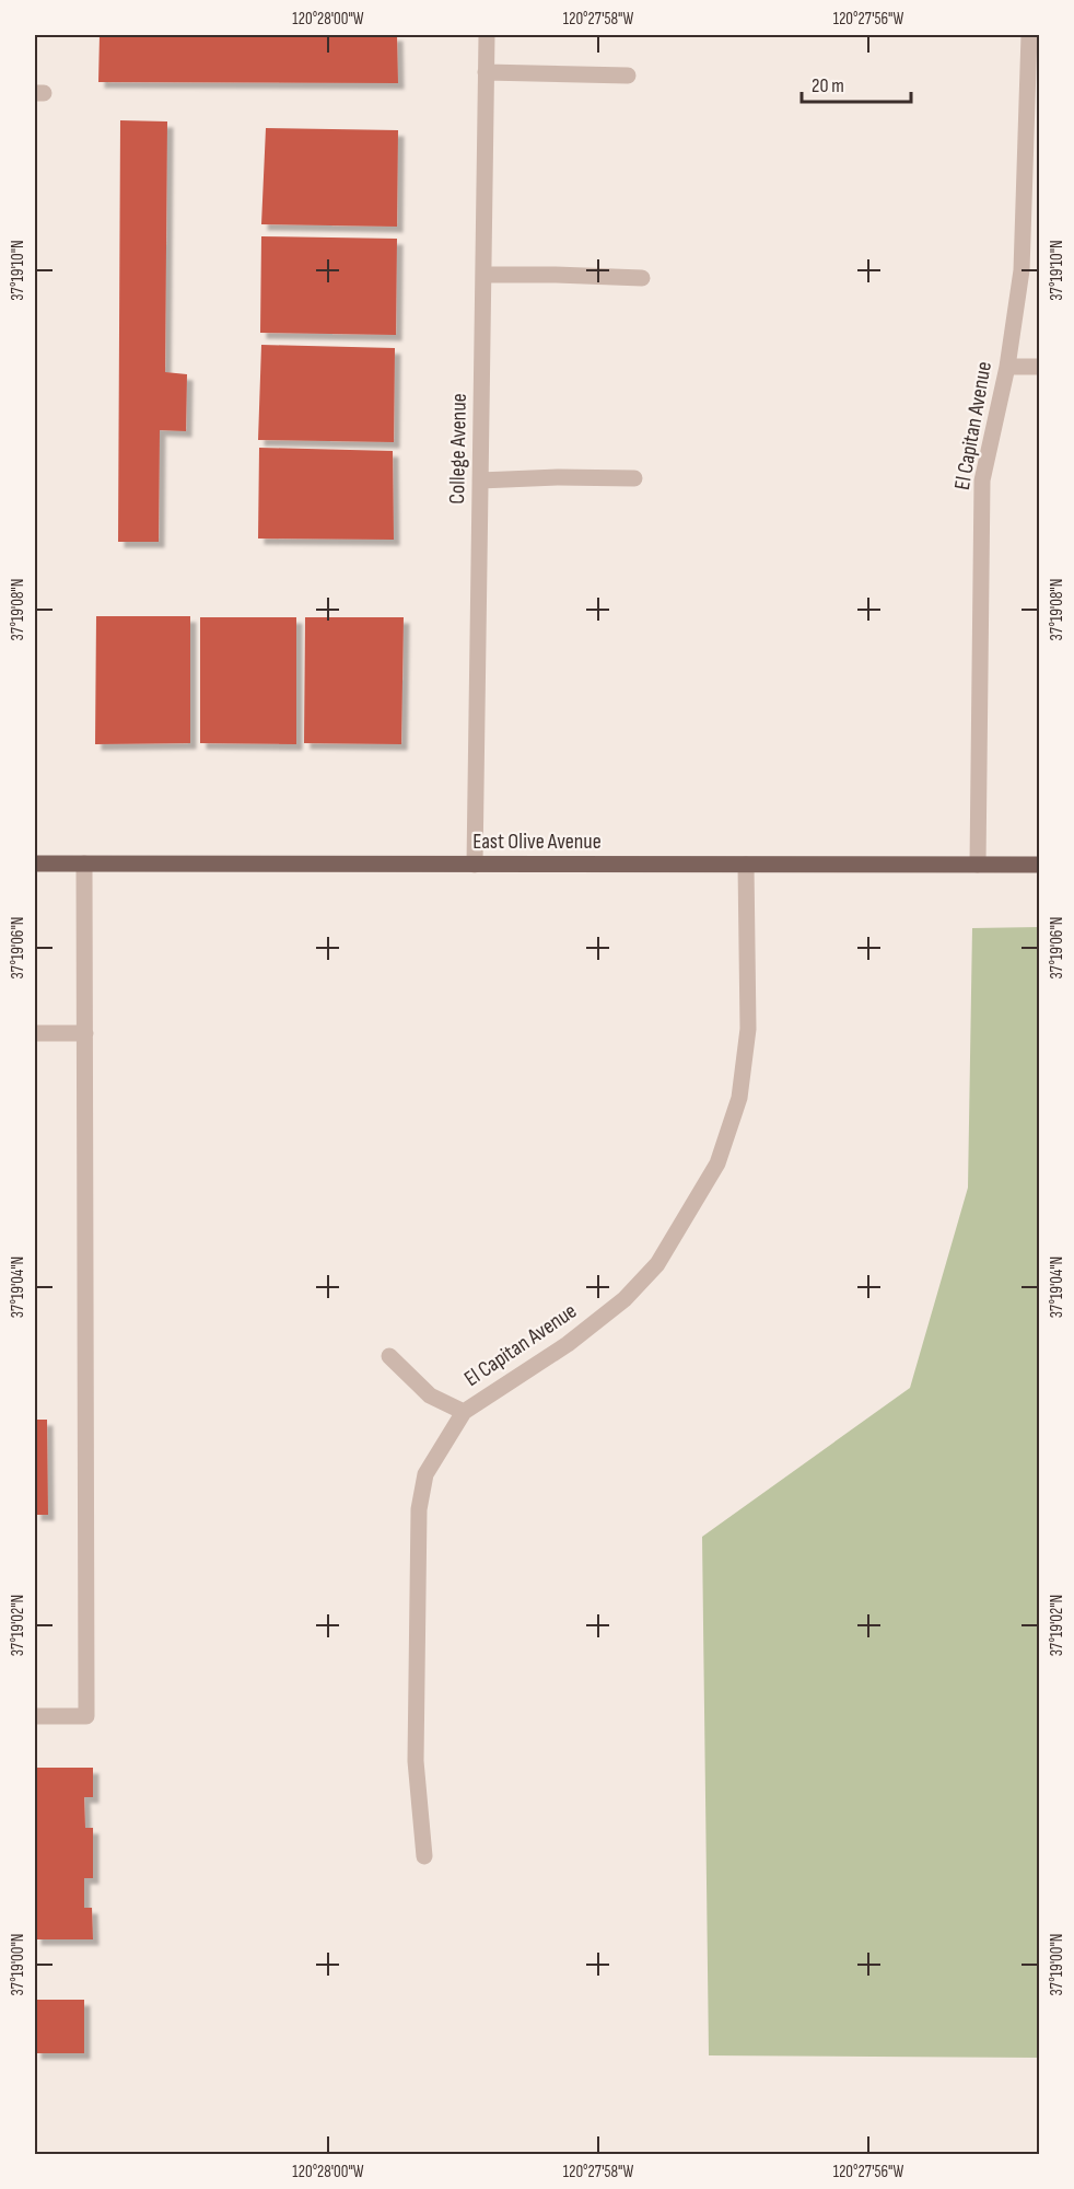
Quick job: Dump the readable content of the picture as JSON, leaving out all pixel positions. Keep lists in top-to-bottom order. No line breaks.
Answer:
{"streets":{"main road":["East Olive Avenue"],"street":["El Capitan Avenue","College Avenue"]},"crossings":[["El Capitan Avenue","East Olive Avenue"],["College Avenue","East Olive Avenue"]],"scale_bar":"20 m","coordinates":["120°28'00\"W","120°27'58\"W","120°27'56\"W","37°19'10\"N","37°19'08\"N","37°19'06\"N","37°19'04\"N","37°19'02\"N","37°19'00\"N"]}
